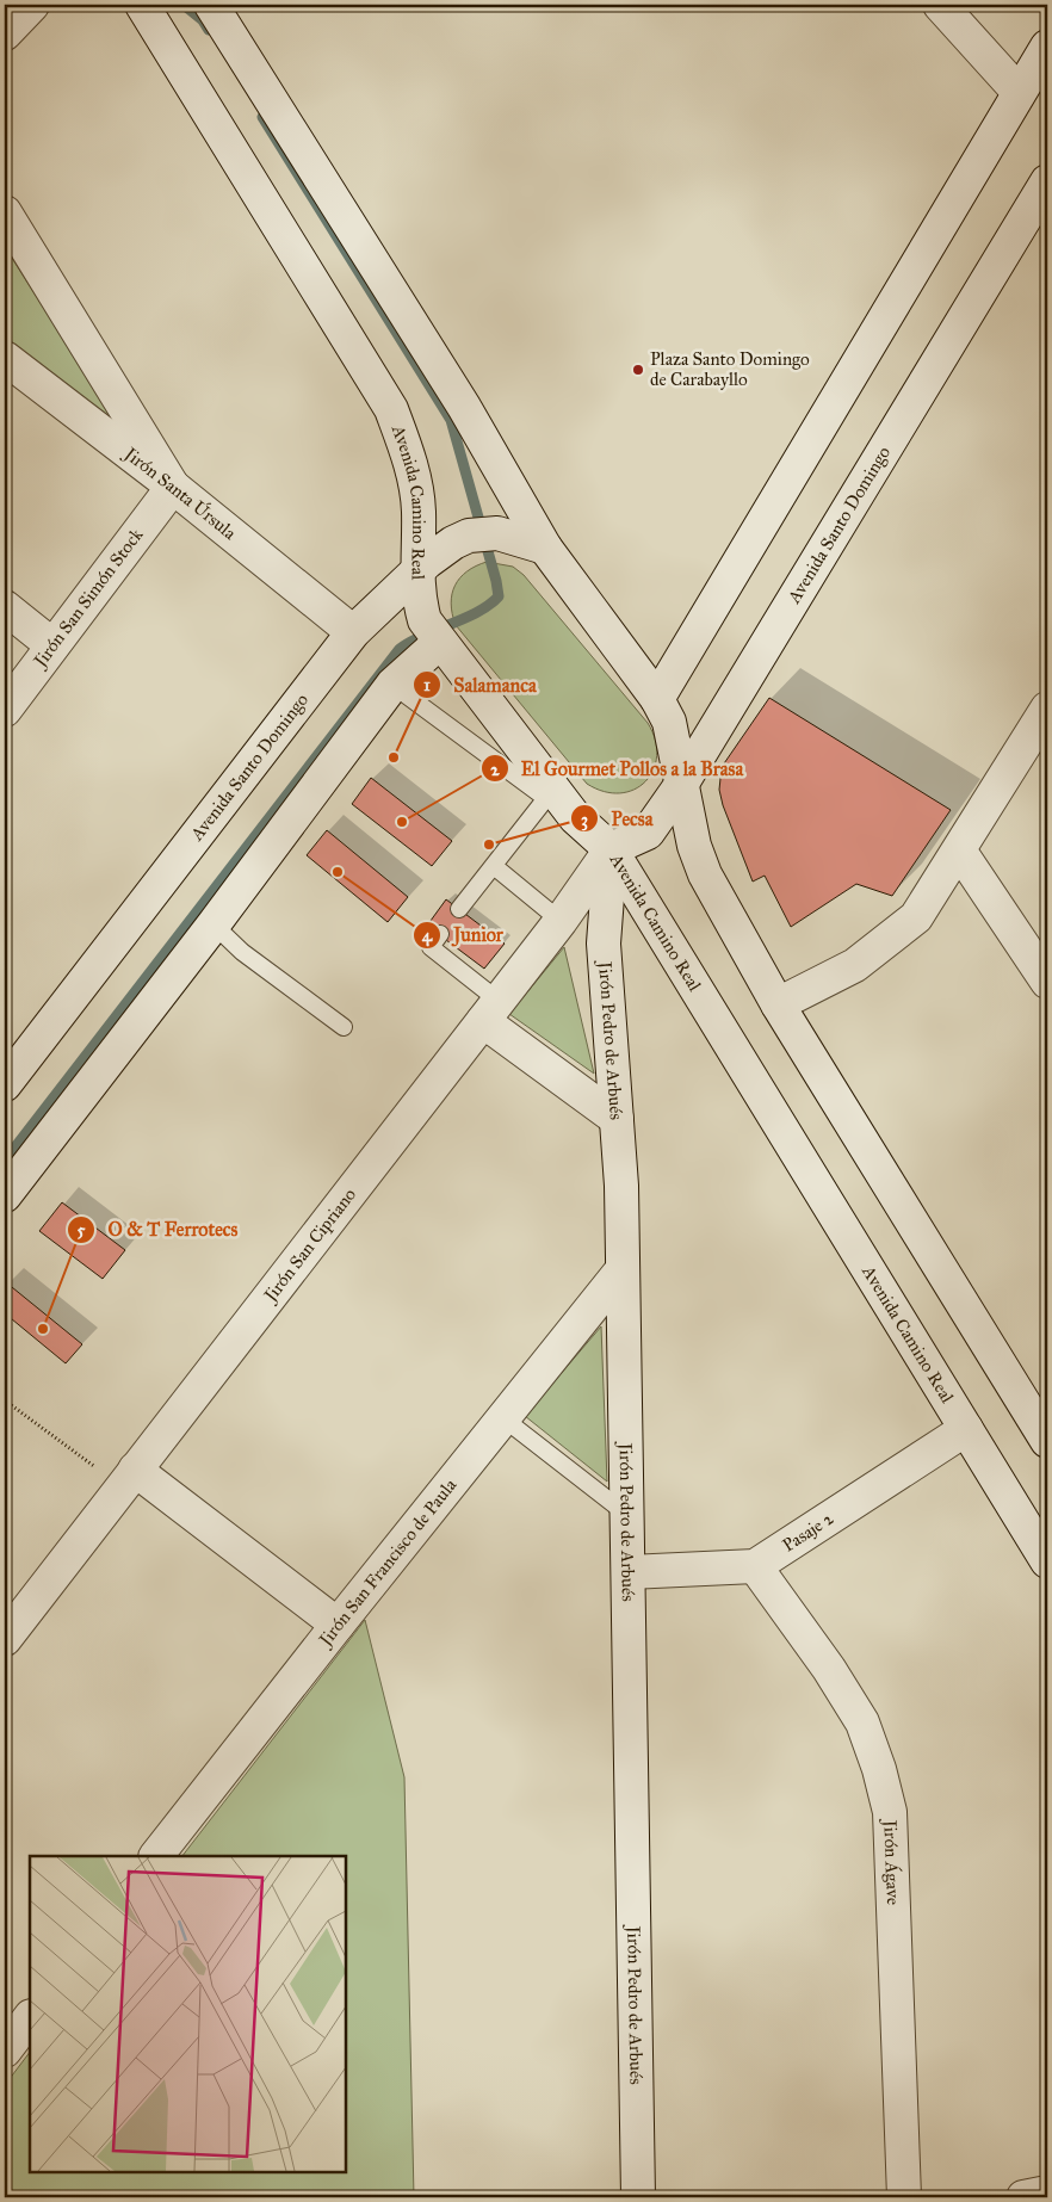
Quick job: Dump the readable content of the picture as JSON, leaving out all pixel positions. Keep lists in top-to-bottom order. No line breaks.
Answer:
{"streets":{"street":["Jirón Santa Úrsula","Avenida Camino Real","Avenida Santo Domingo","Jirón San Simón Stock","Jirón Pedro de Arbués","Jirón San Cipriano","Pasaje 2","Jirón San Francisco de Paula","Jirón Ágave"]},"crossings":[["Jirón Santa Úrsula","Avenida Santo Domingo"],["Jirón Santa Úrsula","Jirón San Simón Stock"],["Avenida Camino Real","Avenida Santo Domingo"],["Avenida Camino Real","Jirón Pedro de Arbués"],["Avenida Camino Real","Jirón San Cipriano"],["Avenida Camino Real","Pasaje 2"],["Avenida Santo Domingo","Jirón Pedro de Arbués"],["Avenida Santo Domingo","Jirón San Cipriano"],["Jirón Pedro de Arbués","Jirón San Cipriano"],["Jirón Pedro de Arbués","Pasaje 2"],["Jirón Pedro de Arbués","Jirón San Francisco de Paula"],["Pasaje 2","Jirón Ágave"]],"places":["Plaza Santo Domingo de Carabayllo","Salamanca","El Gourmet Pollos a la Brasa","Pecsa","Junior","O & T Ferrotecs"]}
